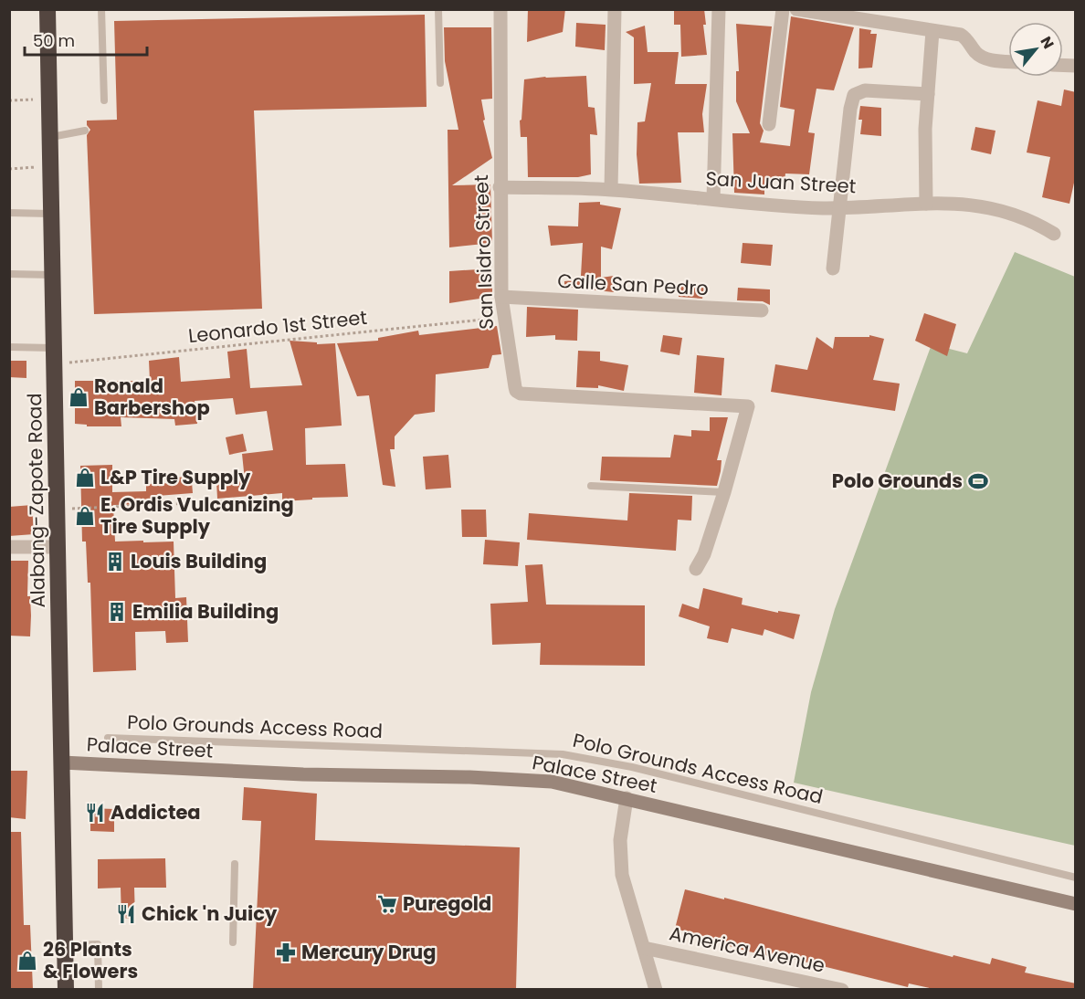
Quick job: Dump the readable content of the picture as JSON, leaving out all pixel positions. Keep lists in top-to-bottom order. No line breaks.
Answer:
{"streets":{"highway":["Alabang-Zapote Road"],"street":["San Juan Street","San Isidro Street","Calle San Pedro","Palace Street","America Avenue"],"lane":["Polo Grounds Access Road"],"path":["Leonardo 1st Street"]},"crossings":[["San Juan Street","San Isidro Street"],["San Isidro Street","Calle San Pedro"],["San Isidro Street","Leonardo 1st Street"],["Leonardo 1st Street","Alabang-Zapote Road"],["Alabang-Zapote Road","Palace Street"]],"places":{"shop":["Ronald Barbershop","L&P Tire Supply","E. Ordis Vulcanizing Tire Supply","26 Plants & Flowers"],"sports":["Polo Grounds"],"building":["Louis Building","Emilia Building"],"restaurant":["Addictea","Chick 'n Juicy"],"supermarket":["Puregold"],"pharmacy":["Mercury Drug"]},"scale_bar":"50 m","north":"top right"}
